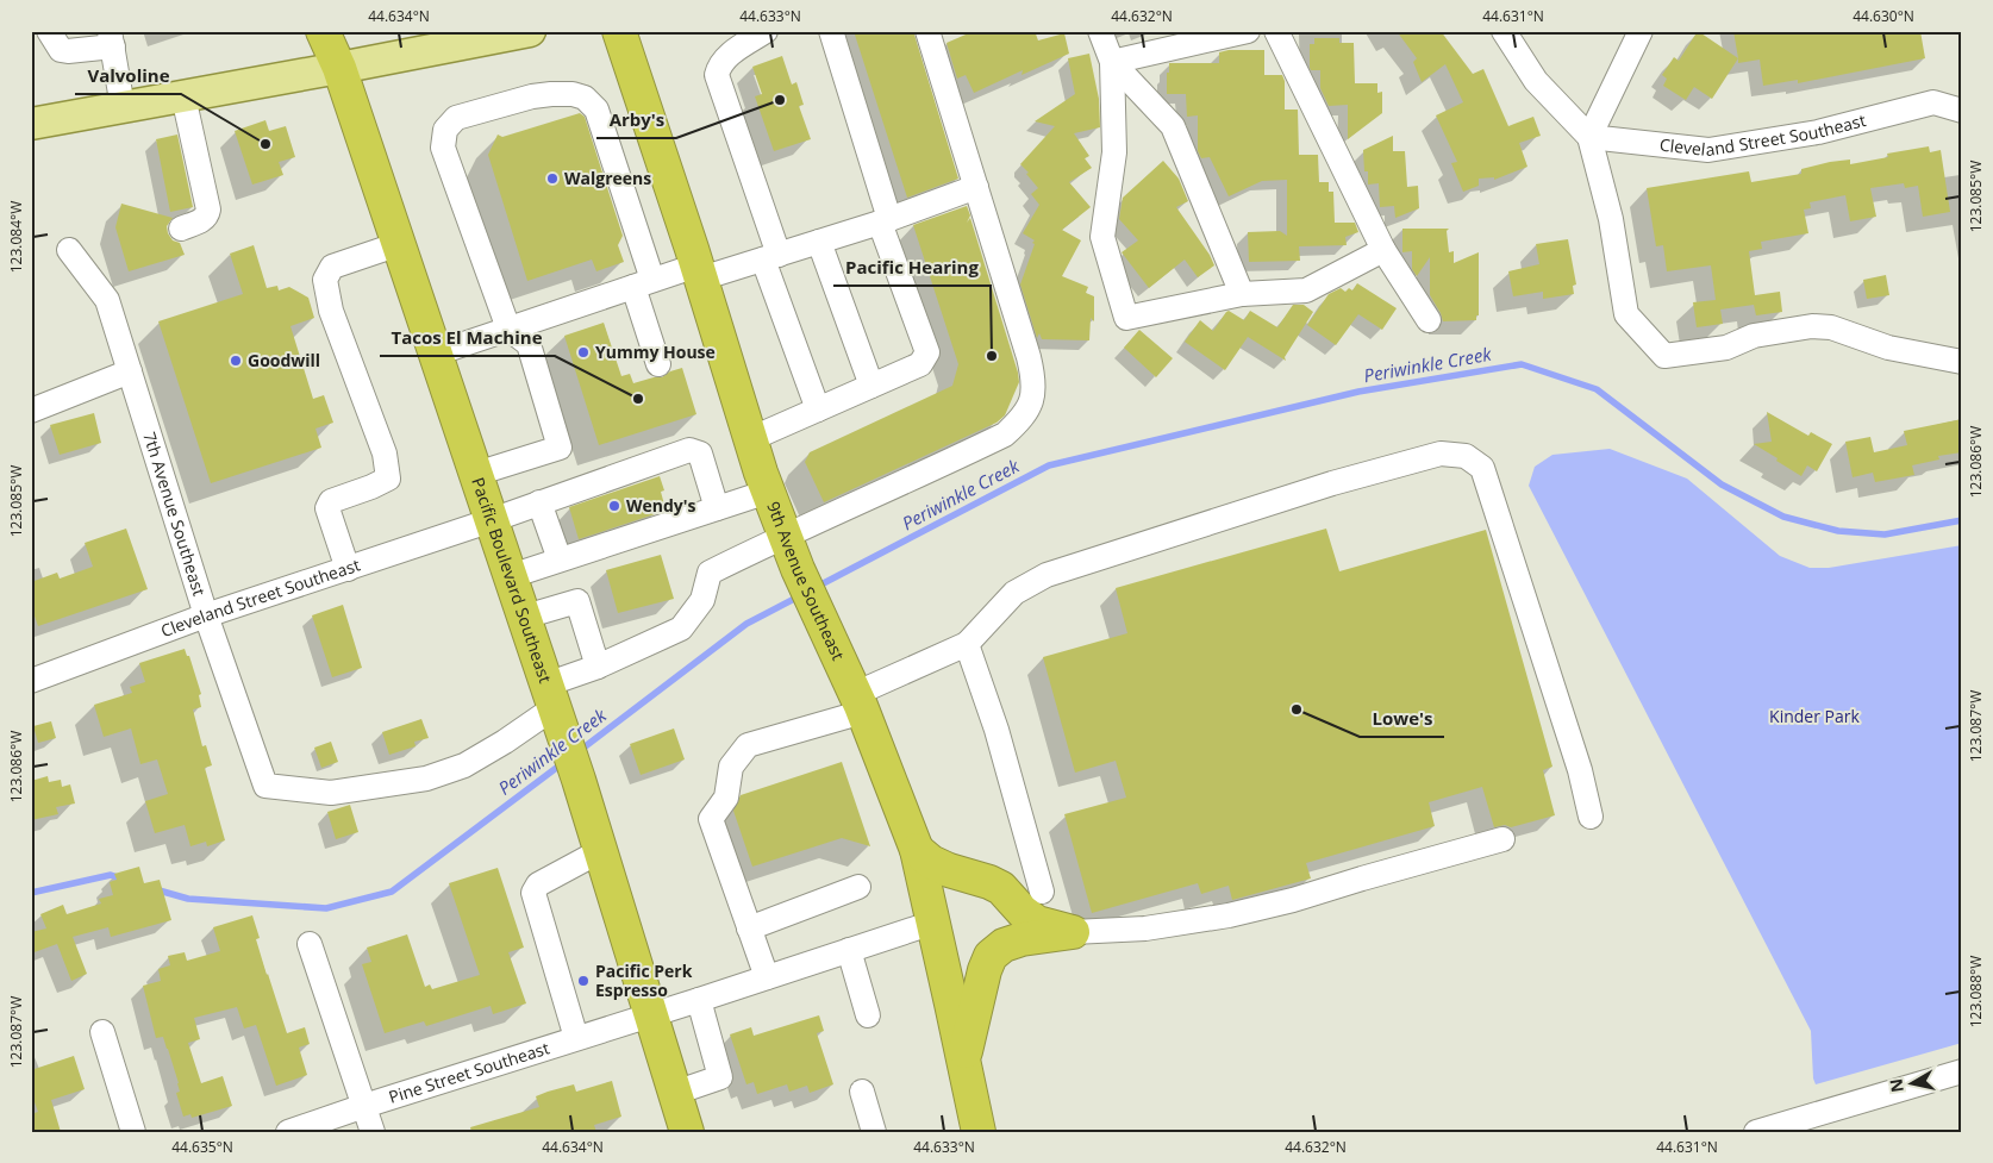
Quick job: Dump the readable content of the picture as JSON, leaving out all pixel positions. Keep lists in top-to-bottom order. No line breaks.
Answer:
{"streets":{"highway":["Pacific Boulevard Southeast","9th Avenue Southeast"],"street":["Cleveland Street Southeast","7th Avenue Southeast","Pine Street Southeast"]},"crossings":[["Cleveland Street Southeast","7th Avenue Southeast"],["Cleveland Street Southeast","Pacific Boulevard Southeast"],["7th Avenue Southeast","Pacific Boulevard Southeast"],["Pacific Boulevard Southeast","Pine Street Southeast"],["9th Avenue Southeast","Pine Street Southeast"]],"water":["Periwinkle Creek"],"parks":["Kinder Park"],"places":["Arby's","Valvoline","Walgreens","Yummy House","Pacific Hearing","Goodwill","Tacos El Machine","Wendy's","Lowe's","Pacific Perk Espresso"],"north":"left","coordinates":["44.634°N","44.633°N","44.632°N","44.631°N","44.630°N","123.085°W","123.084°W","123.086°W","123.087°W","123.088°W","44.635°N"]}
